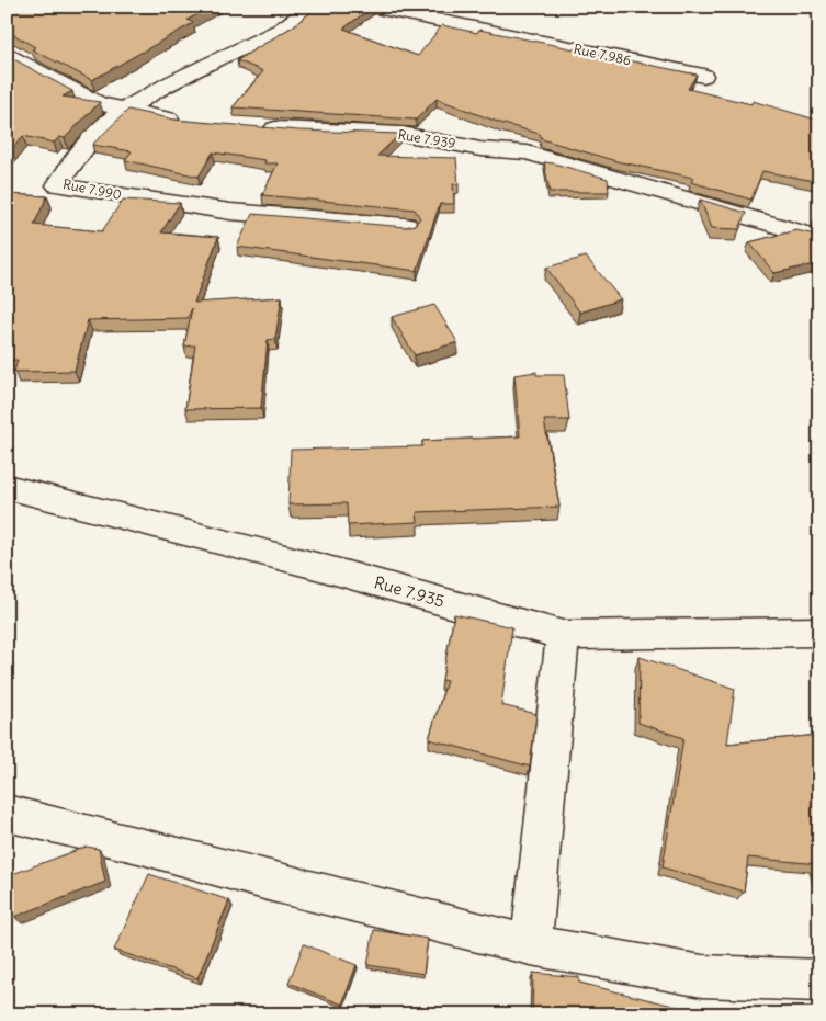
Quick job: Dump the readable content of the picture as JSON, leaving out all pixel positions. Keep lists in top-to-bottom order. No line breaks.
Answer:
{"streets":{"street":["Rue 7.986","Rue 7.939","Rue 7.990","Rue 7.935"]}}
